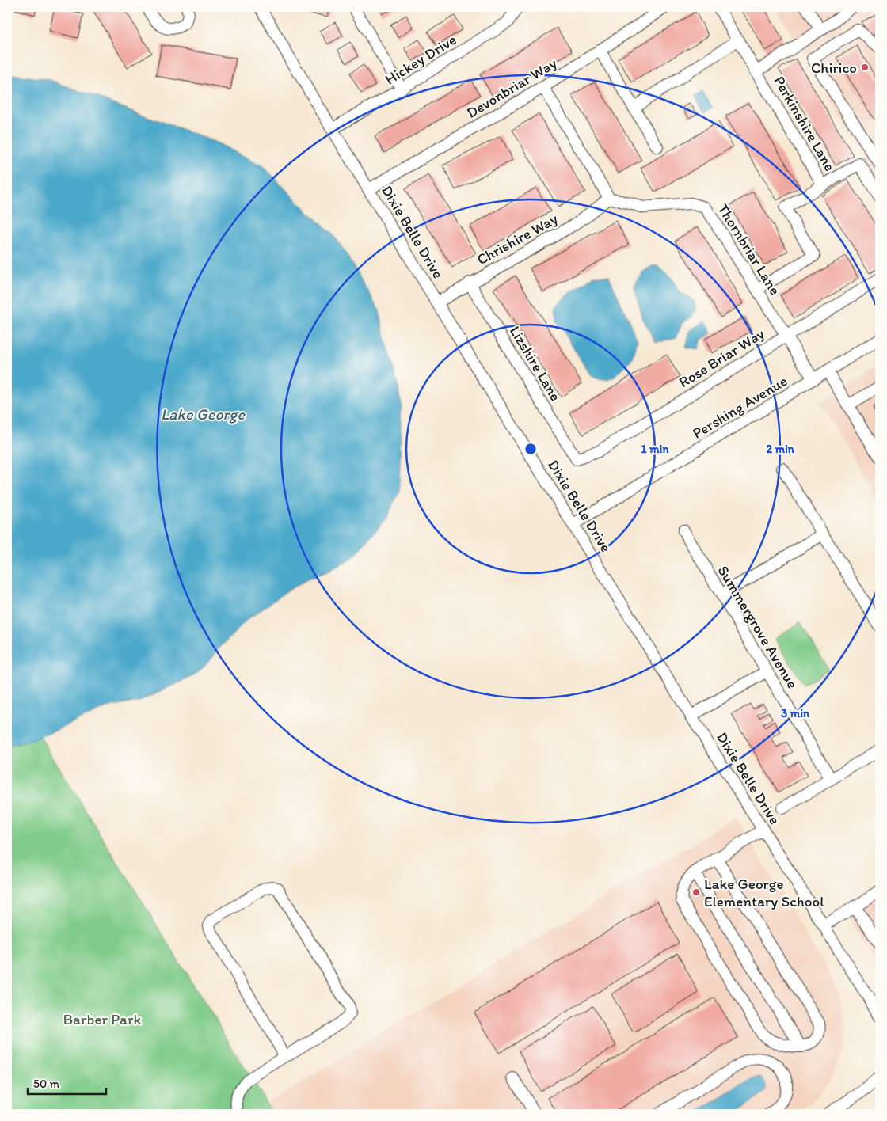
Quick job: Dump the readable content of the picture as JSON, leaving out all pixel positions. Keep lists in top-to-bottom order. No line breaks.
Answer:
{"streets":{"street":["Hickey Drive","Devonbriar Way","Perkinshire Lane","Dixie Belle Drive","Chrishire Way","Thornbriar Lane","Rose Briar Way","Lizshire Lane","Pershing Avenue","Summergrove Avenue"]},"crossings":[["Hickey Drive","Dixie Belle Drive"],["Devonbriar Way","Dixie Belle Drive"],["Dixie Belle Drive","Chrishire Way"],["Dixie Belle Drive","Pershing Avenue"],["Chrishire Way","Thornbriar Lane"],["Chrishire Way","Lizshire Lane"],["Thornbriar Lane","Rose Briar Way"],["Thornbriar Lane","Pershing Avenue"],["Rose Briar Way","Lizshire Lane"]],"water":["Lake George"],"parks":["Barber Park"],"places":["Chirico","Lake George Elementary School"],"scale_bar":"50 m","rings":["1 min","2 min","3 min"]}
